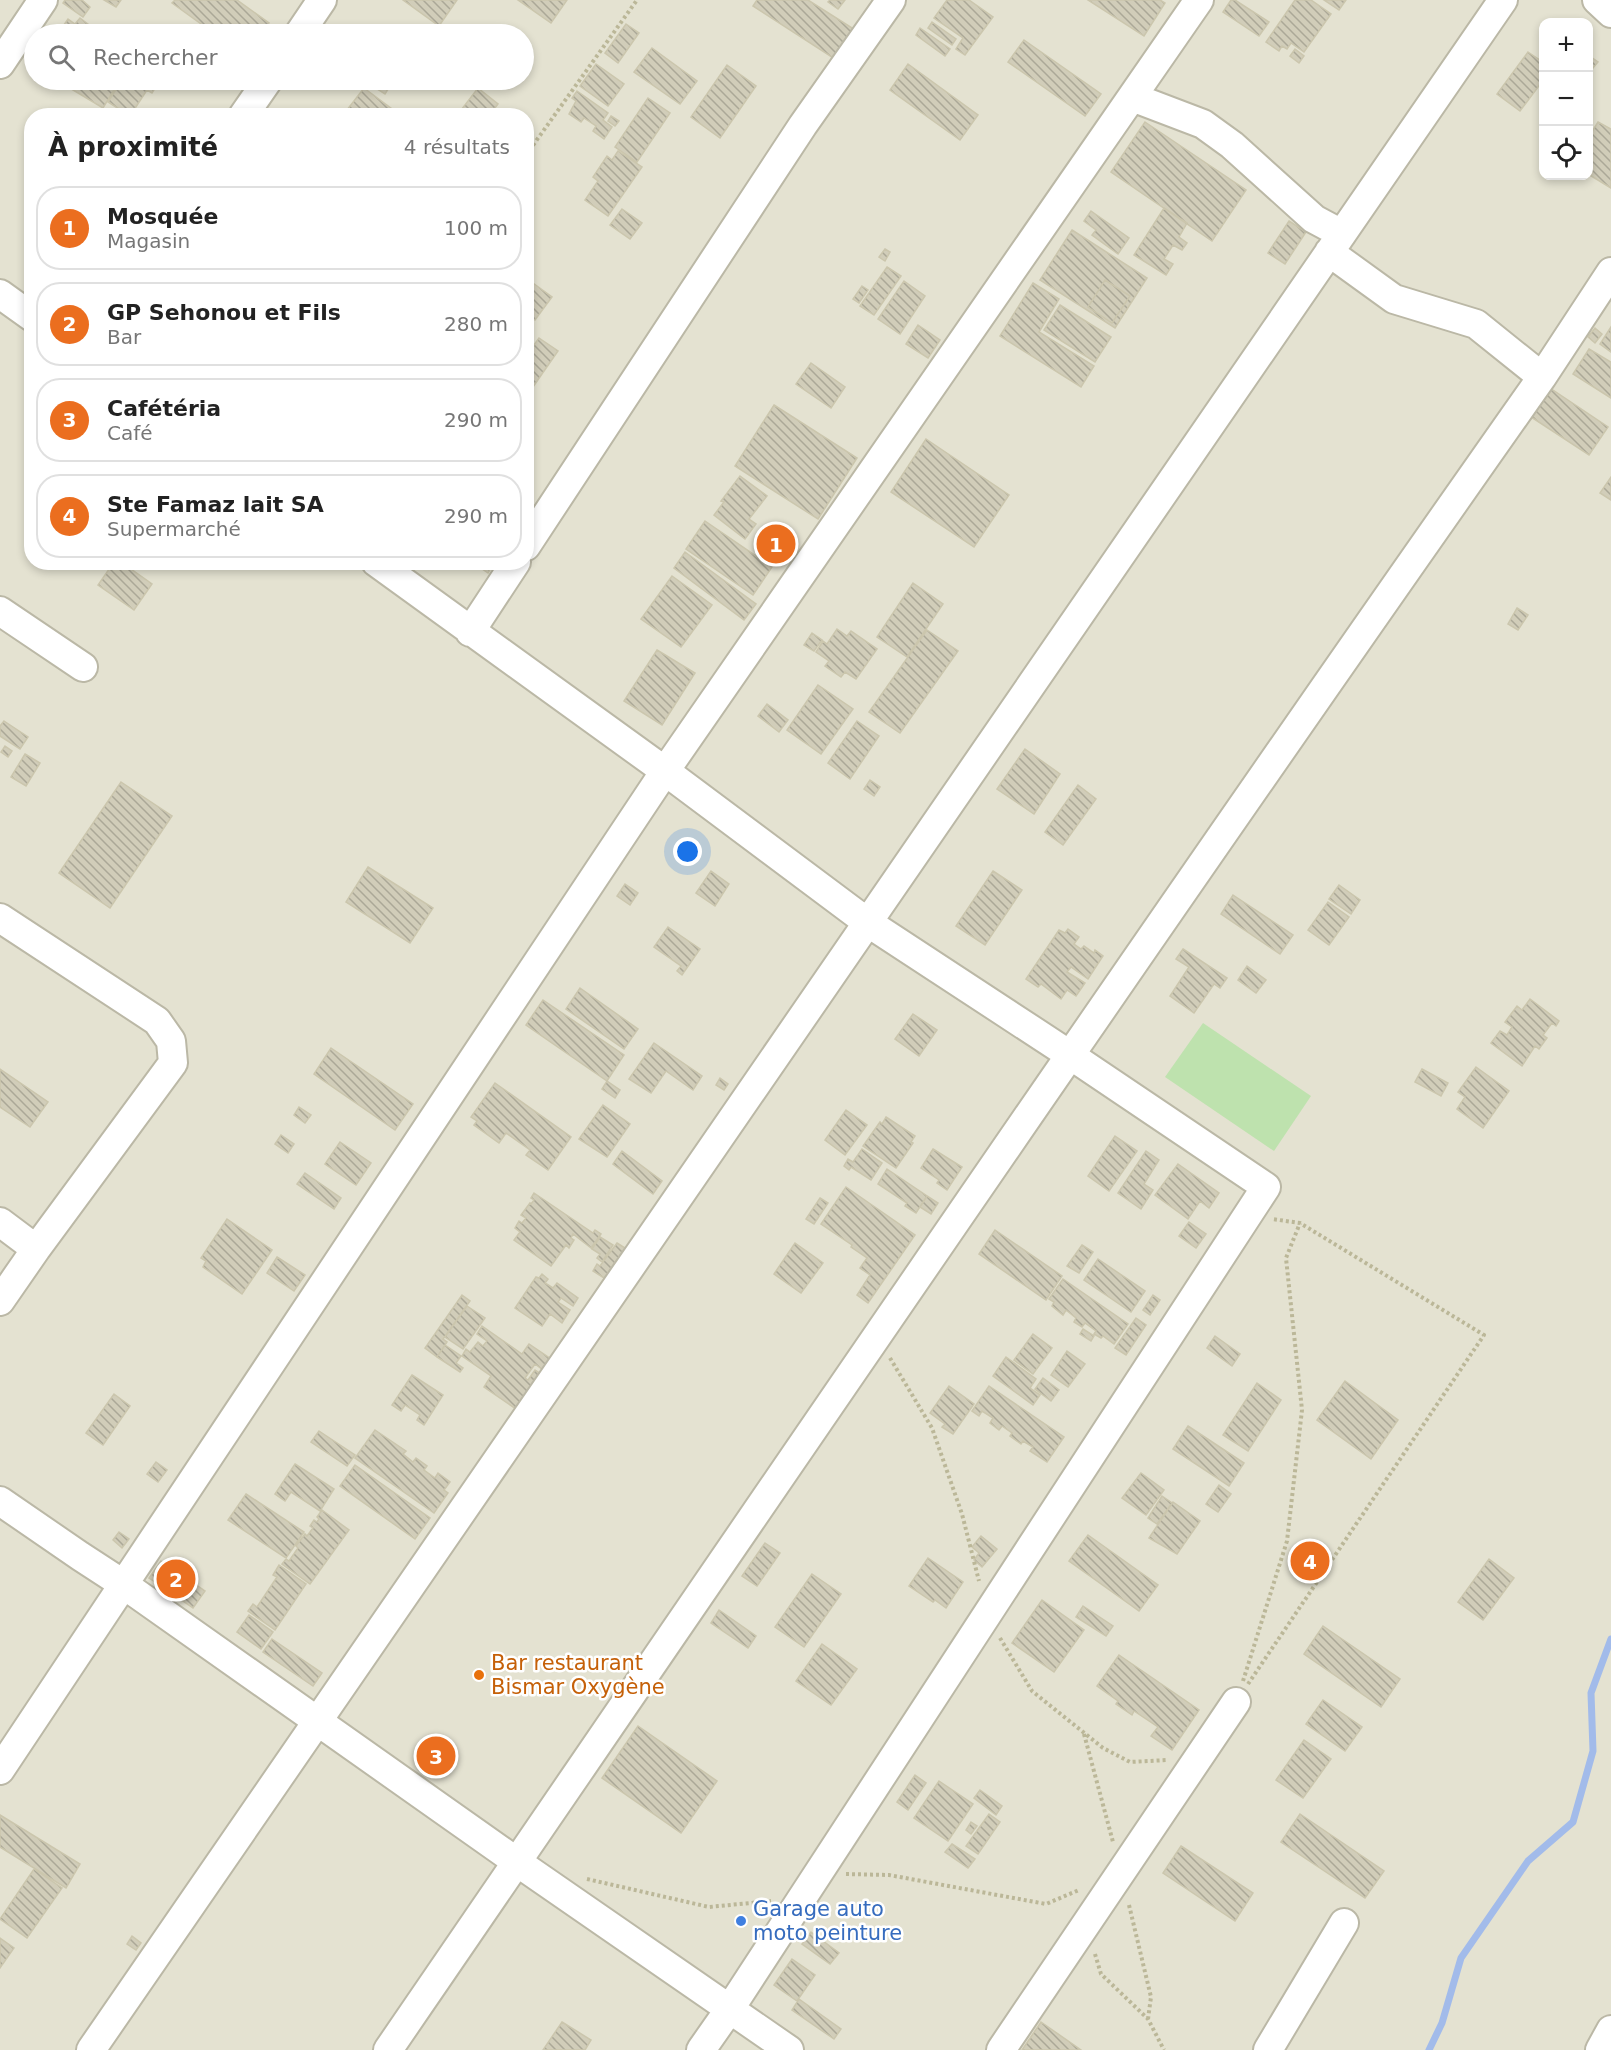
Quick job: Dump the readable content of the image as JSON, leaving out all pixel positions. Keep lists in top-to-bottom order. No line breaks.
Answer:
{"places":["Bar restaurant Bismar Oxygène","Garage auto moto peinture"],"page":{"map_buttons":["+","−"],"search":"Rechercher","heading":["À proximité","4 résultats"],"list":[{"mark":"1","name":"Mosquée","note":"Magasin","value":"100 m"},{"mark":"2","name":"GP Sehonou et Fils","note":"Bar","value":"280 m"},{"mark":"3","name":"Cafétéria","note":"Café","value":"290 m"},{"mark":"4","name":"Ste Famaz lait SA","note":"Supermarché","value":"290 m"}],"pins":["1","4","2","3"]}}
